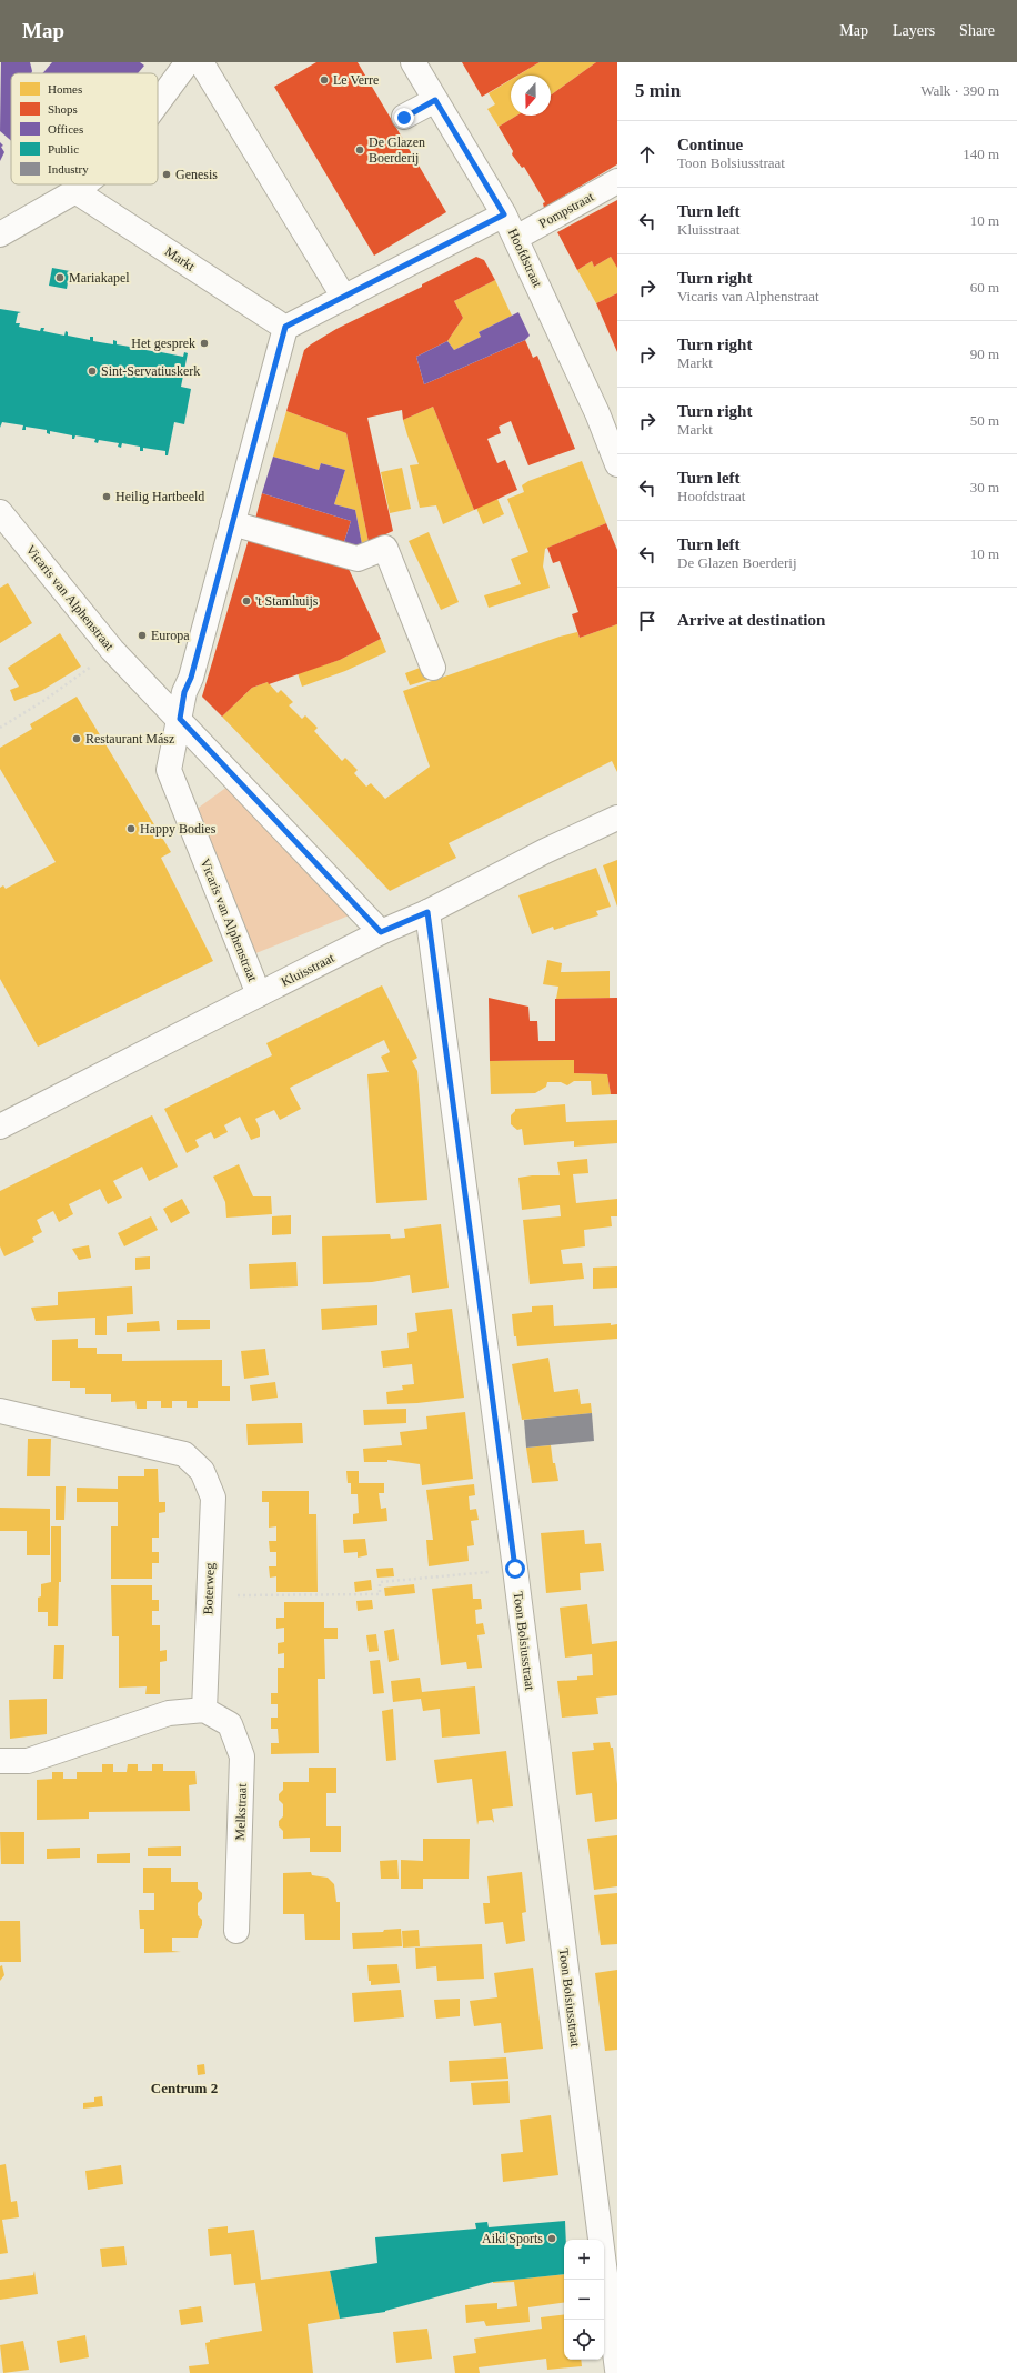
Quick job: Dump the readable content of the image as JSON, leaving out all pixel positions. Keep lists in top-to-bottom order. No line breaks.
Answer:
{"streets":{"street":["Pompstraat","Hoofdstraat","Markt","Vicaris van Alphenstraat","Kluisstraat","Boterweg","Toon Bolsiusstraat","Melkstraat"]},"crossings":[["Pompstraat","Hoofdstraat"],["Vicaris van Alphenstraat","Kluisstraat"],["Kluisstraat","Toon Bolsiusstraat"],["Boterweg","Melkstraat"]],"districts":["Centrum 2"],"places":["Le Verre","De Glazen Boerderij","Genesis","Mariakapel","Het gesprek","Sint-Servatiuskerk","Heilig Hartbeeld","'t Stamhuijs","Europa","Restaurant Mász","Happy Bodies","Aiki Sports"],"legend":["Homes","Shops","Offices","Public","Industry"],"north":"bottom","page":{"header":"Map","nav":["Map","Layers","Share"],"heading":["5 min","Walk · 390 m"],"list":[["Continue","Toon Bolsiusstraat","140 m"],["Turn left","Kluisstraat","10 m"],["Turn right","Vicaris van Alphenstraat","60 m"],["Turn right","Markt","90 m"],["Turn right","Markt","50 m"],["Turn left","Hoofdstraat","30 m"],["Turn left","De Glazen Boerderij","10 m"],"Arrive at destination"],"map_buttons":["+","−"]}}
